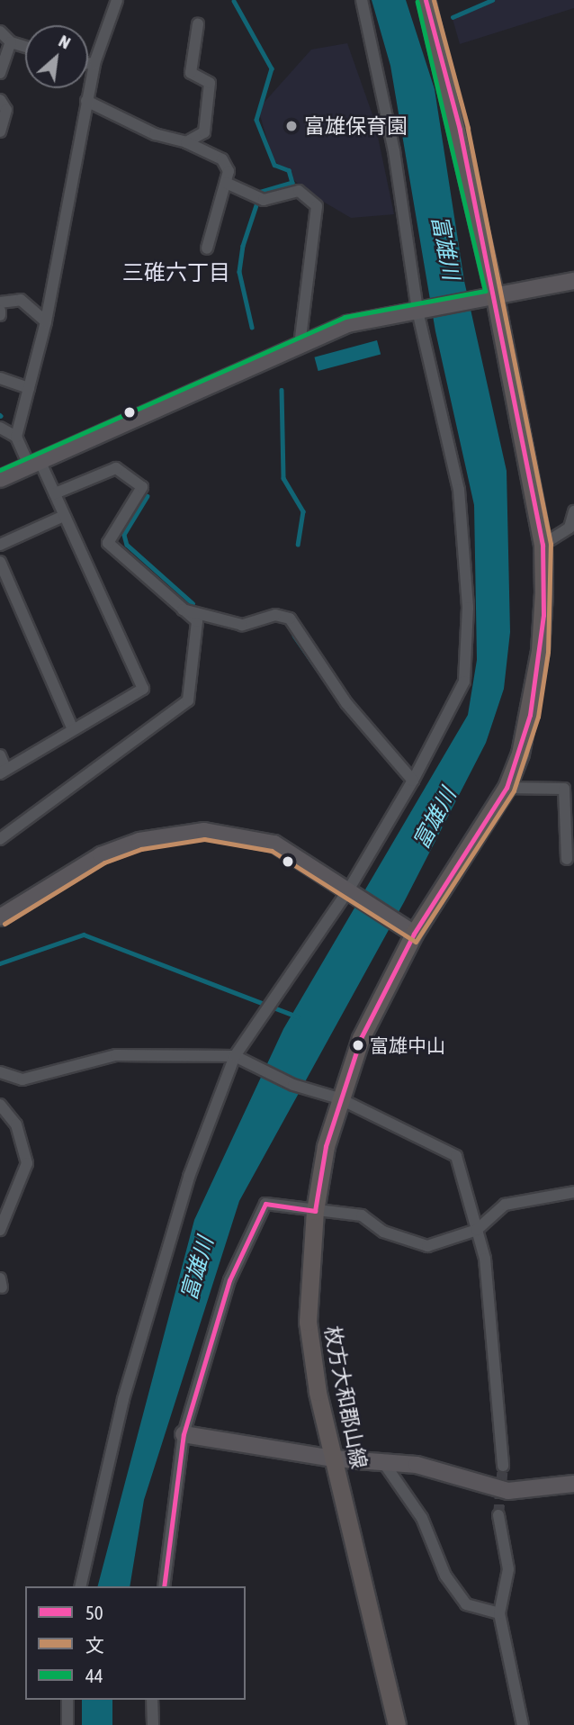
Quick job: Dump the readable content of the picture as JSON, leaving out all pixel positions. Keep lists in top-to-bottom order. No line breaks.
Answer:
{"streets":{"main road":["枚方大和郡山線"]},"districts":["三碓六丁目"],"water":["富雄川"],"places":["富雄保育園","富雄中山"],"lines":["transit line 50","transit line 文","transit line 44"],"legend":["50","文","44"],"north":"top right"}
